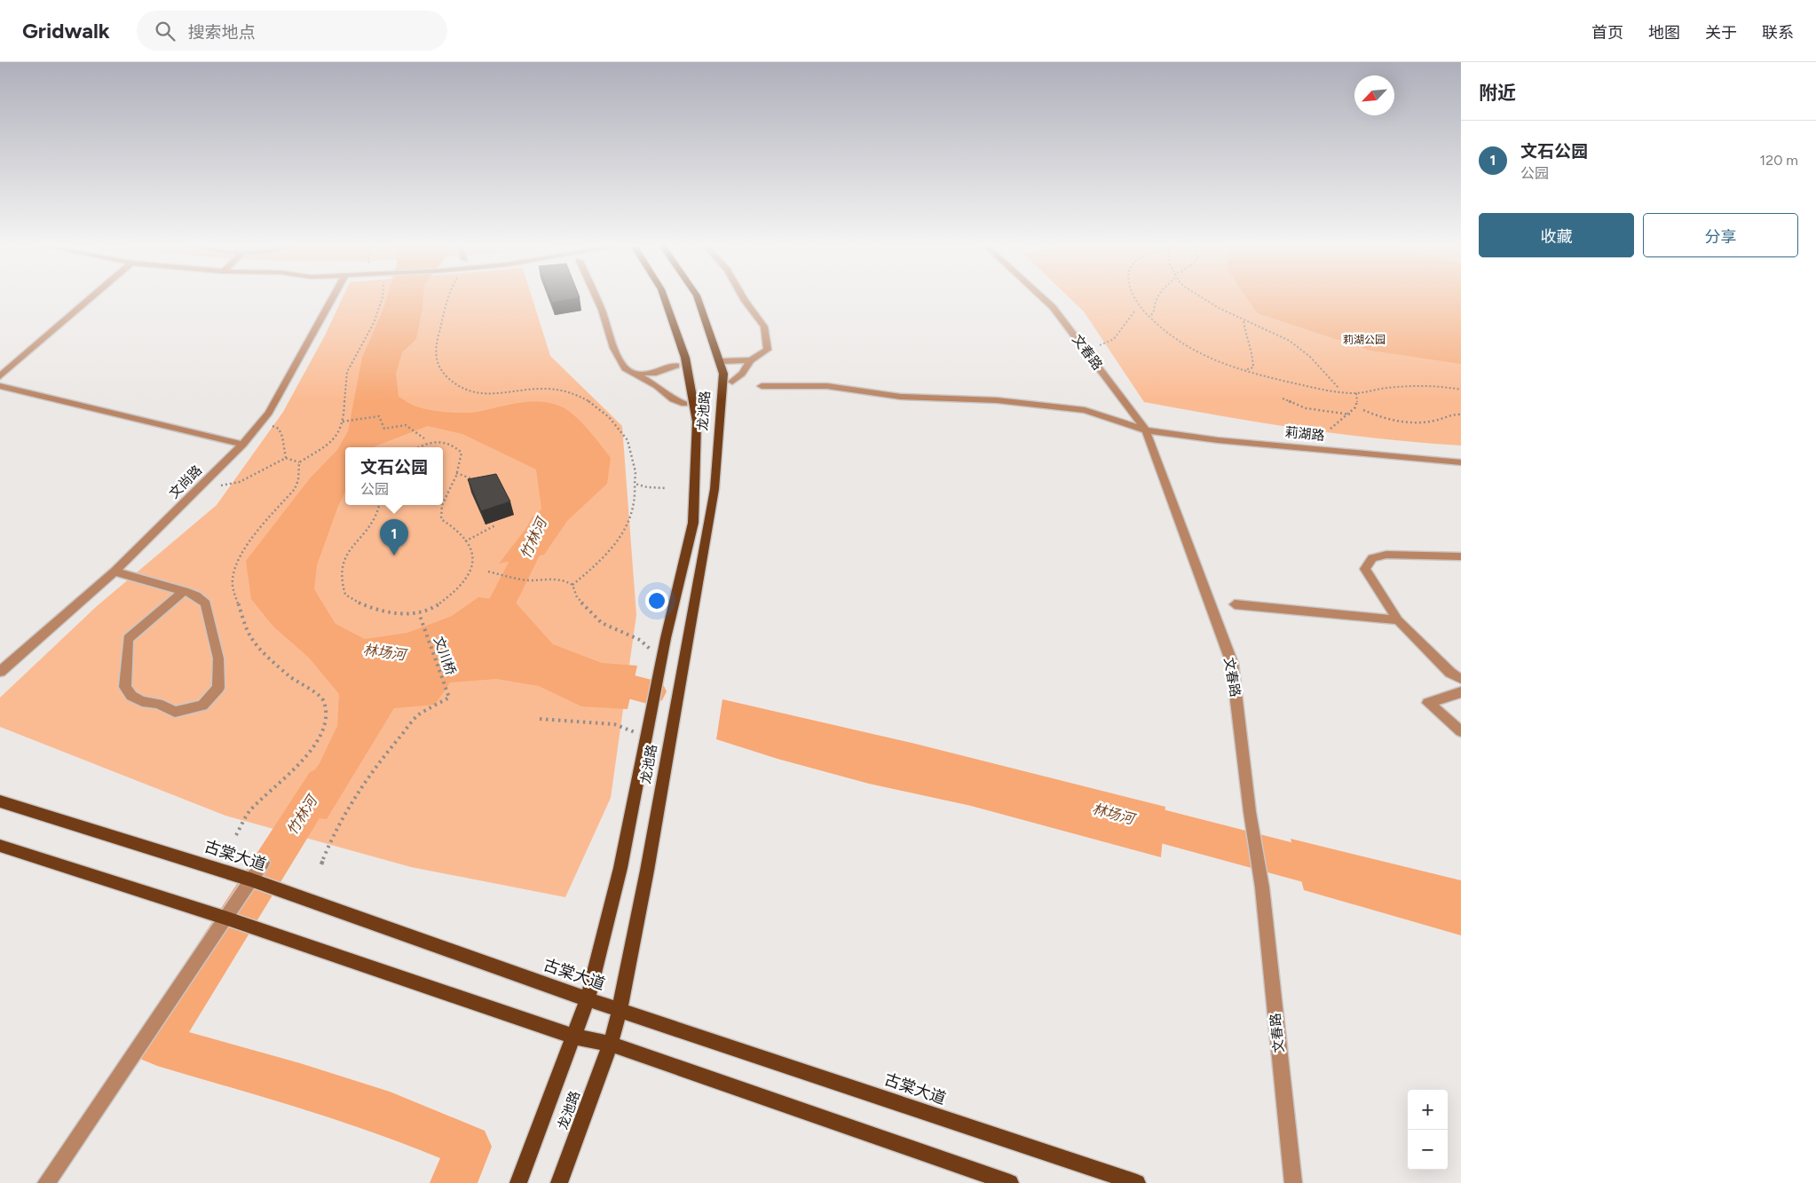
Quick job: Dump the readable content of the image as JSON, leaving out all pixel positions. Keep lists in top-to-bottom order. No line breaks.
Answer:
{"streets":{"main road":["龙池路","古棠大道"],"street":["文春路","莉湖路","文尚路"],"path":["文川桥"]},"crossings":[["文春路","莉湖路"],["龙池路","古棠大道"]],"water":["竹林河","林场河"],"parks":["莉湖公园"],"north":"bottom left","page":{"header":"Gridwalk","search":"搜索地点","nav":["首页","地图","关于","联系"],"heading":"附近","list":[{"mark":"1","name":"文石公园","note":"公园","value":"120 m"}],"buttons":["收藏","分享"],"popup":["文石公园","公园"],"pins":"1","map_buttons":["+","−"]}}
